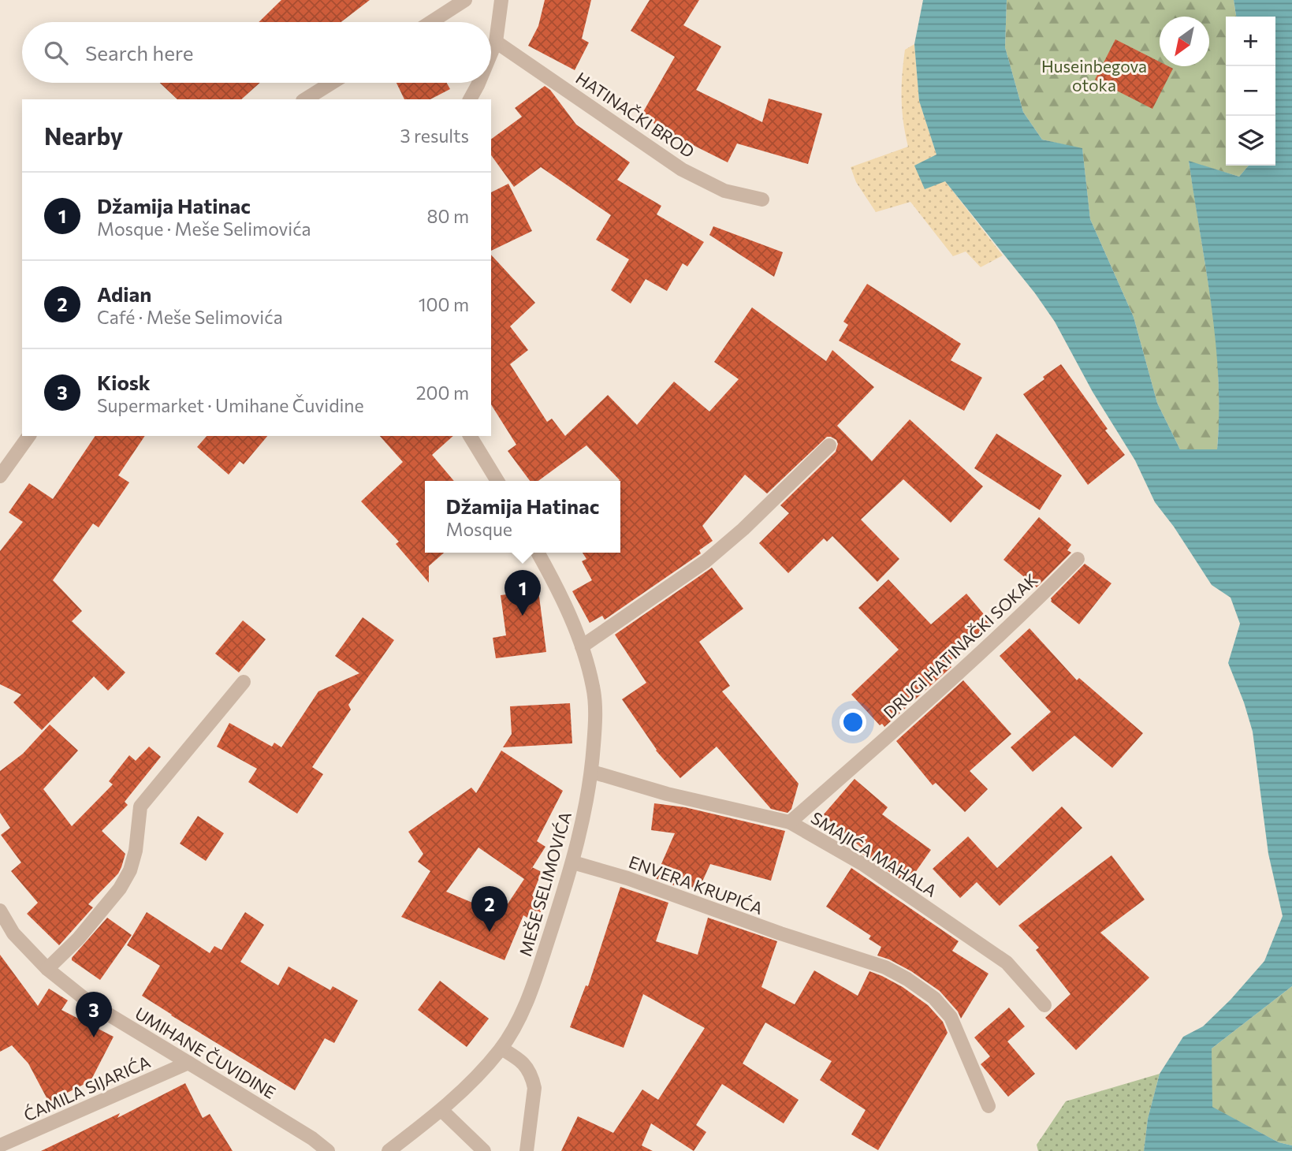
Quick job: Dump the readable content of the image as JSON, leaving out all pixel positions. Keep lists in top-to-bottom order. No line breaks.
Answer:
{"streets":{"street":["HATINAČKI BROD","DRUGI HATINAČKI SOKAK","SMAJIĆA MAHALA","MEŠE SELIMOVIĆA","ENVERA KRUPIĆA","UMIHANE ČUVIDINE","ĆAMILA SIJARIĆA"]},"crossings":[["DRUGI HATINAČKI SOKAK","SMAJIĆA MAHALA"],["SMAJIĆA MAHALA","MEŠE SELIMOVIĆA"],["MEŠE SELIMOVIĆA","ENVERA KRUPIĆA"],["UMIHANE ČUVIDINE","ĆAMILA SIJARIĆA"]],"parks":["Huseinbegova otoka"],"north":"bottom left","page":{"map_buttons":["+","−"],"search":"Search here","heading":["Nearby","3 results"],"list":[{"mark":"1","name":"Džamija Hatinac","note":"Mosque · Meše Selimovića","value":"80 m"},{"mark":"2","name":"Adian","note":"Café · Meše Selimovića","value":"100 m"},{"mark":"3","name":"Kiosk","note":"Supermarket · Umihane Čuvidine","value":"200 m"}],"popup":["Džamija Hatinac","Mosque"],"pins":["1","2","3"]}}
